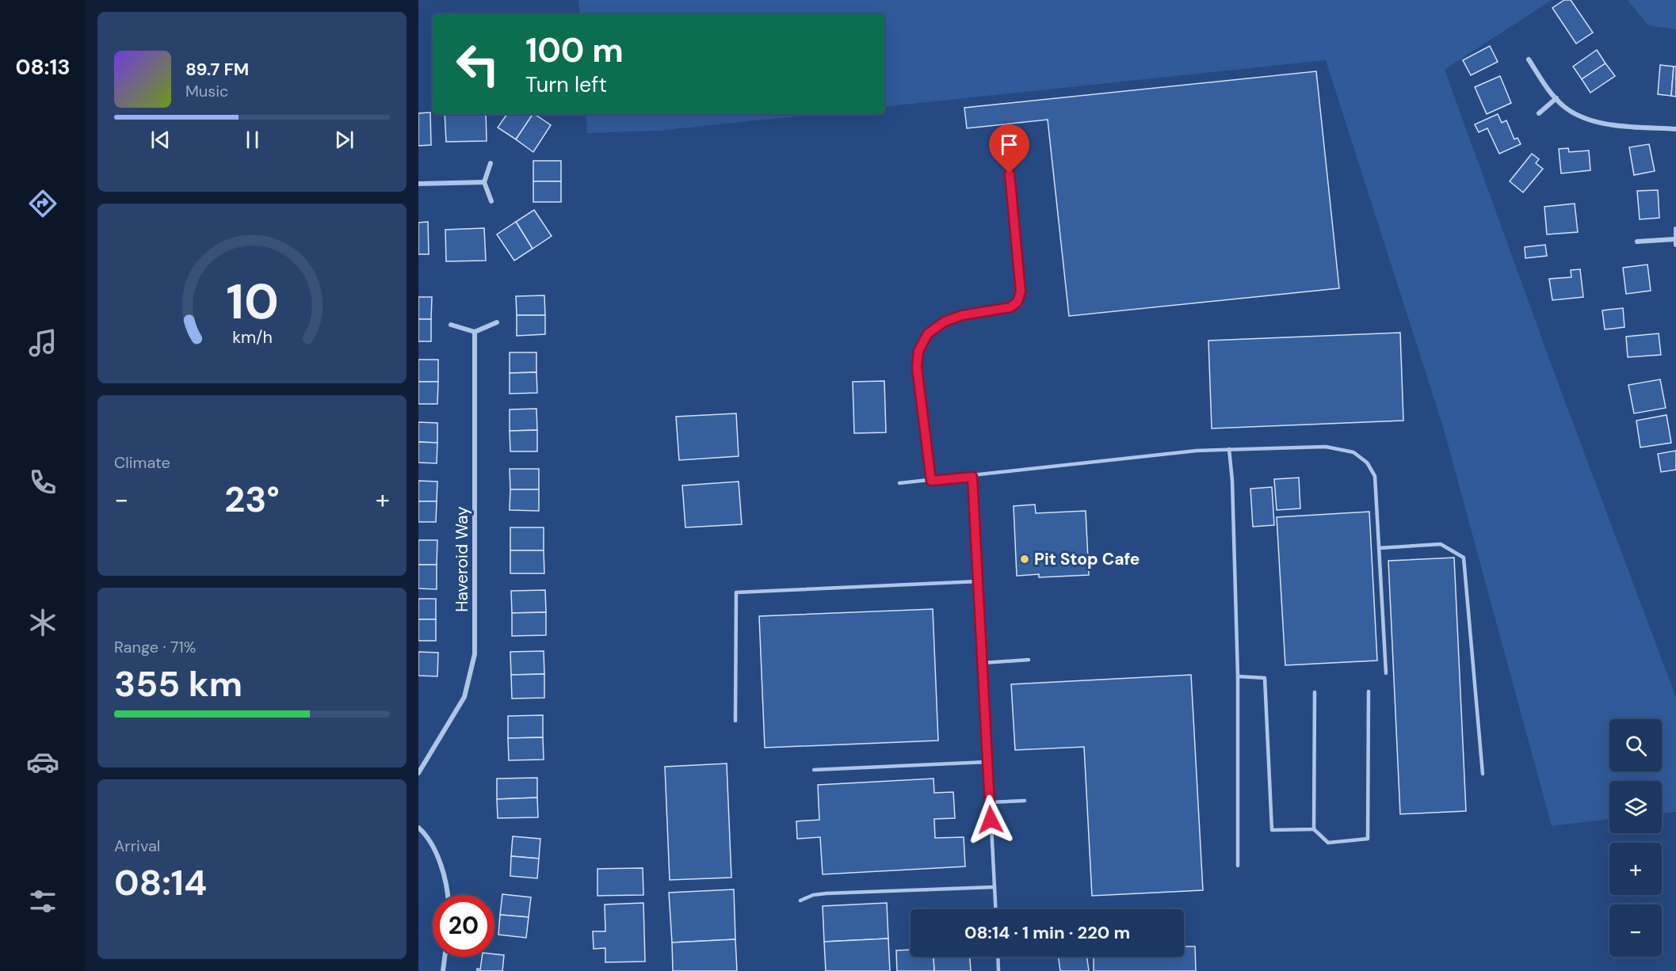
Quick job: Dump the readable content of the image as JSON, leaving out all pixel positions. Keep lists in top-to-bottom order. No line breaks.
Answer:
{"streets":{"street":["Haveroid Way"]},"places":["Pit Stop Cafe"],"page":{"tabs":"08:13","turn":["100 m","Turn left"],"song":["89.7 FM","Music"],"tile":["Climate",["Range · 71%","355 km"],["Arrival","08:14"]],"heat":["−","23°","+"],"map_buttons":["+","−"],"limit":"20","trip":"08:14 · 1 min · 220 m","gauge":["10","km/h"]}}
